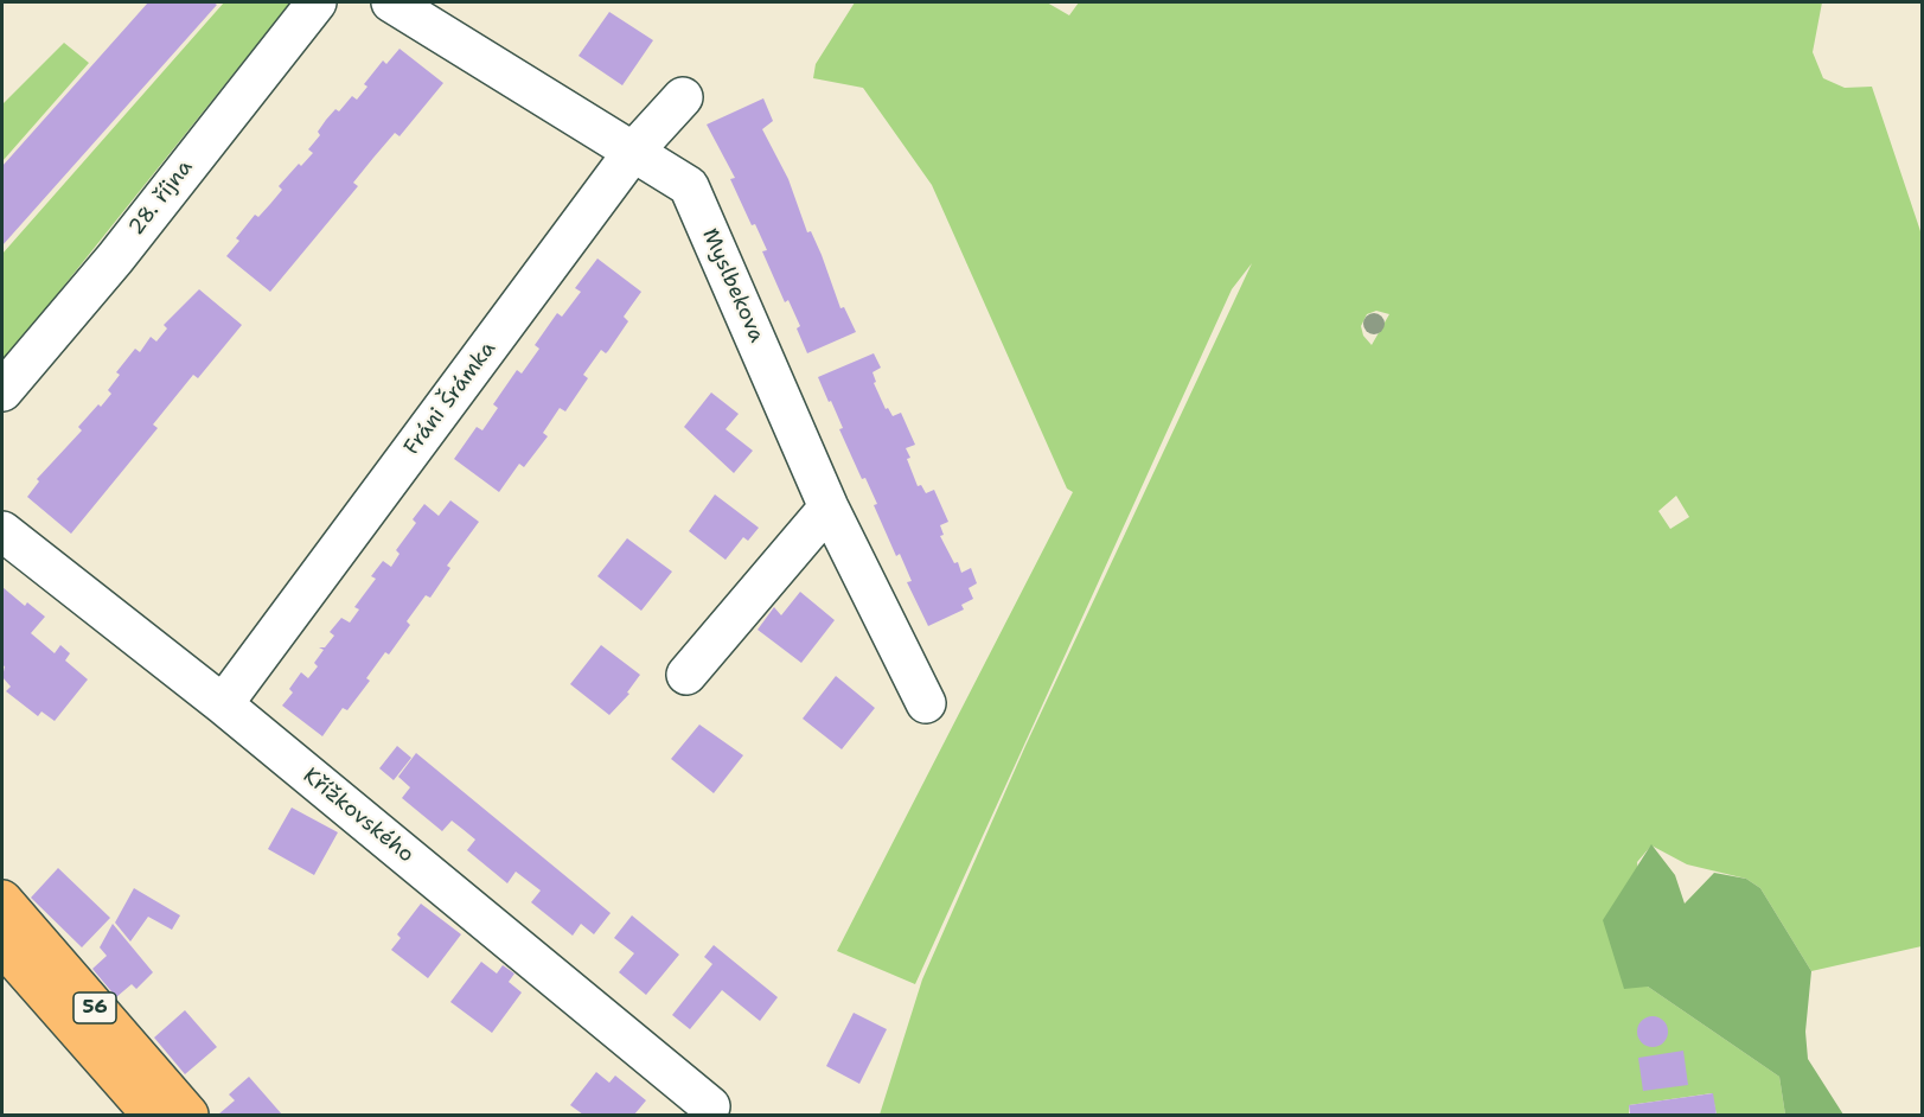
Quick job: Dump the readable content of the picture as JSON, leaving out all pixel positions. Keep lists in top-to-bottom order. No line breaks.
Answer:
{"streets":{"main road":["56"],"street":["28. října","Myslbekova","Fráni Šrámka","Křížkovského"]},"crossings":[["Myslbekova","Fráni Šrámka"],["Fráni Šrámka","Křížkovského"]]}
